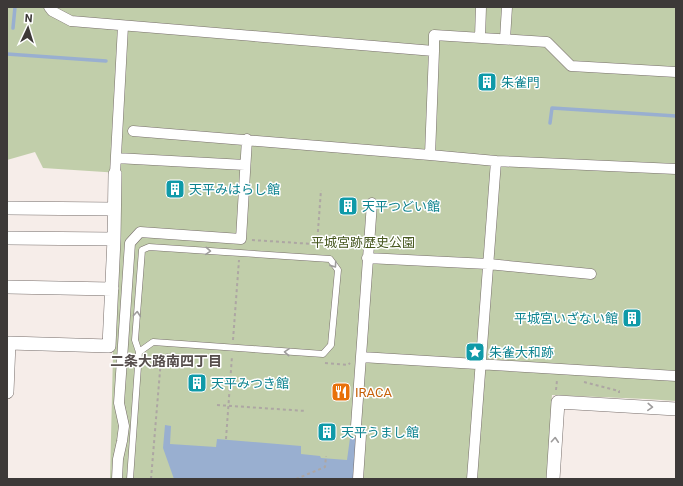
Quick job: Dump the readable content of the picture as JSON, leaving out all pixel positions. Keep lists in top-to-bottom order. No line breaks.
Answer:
{"districts":["二条大路南四丁目"],"parks":["平城宮跡歴史公園"],"places":{"building":["朱雀門","天平みはらし館","天平つどい館","平城宮いざない館","天平みつき館","天平うまし館"],"place":["朱雀大和跡"],"restaurant":["IRACA"]},"north":"top"}
